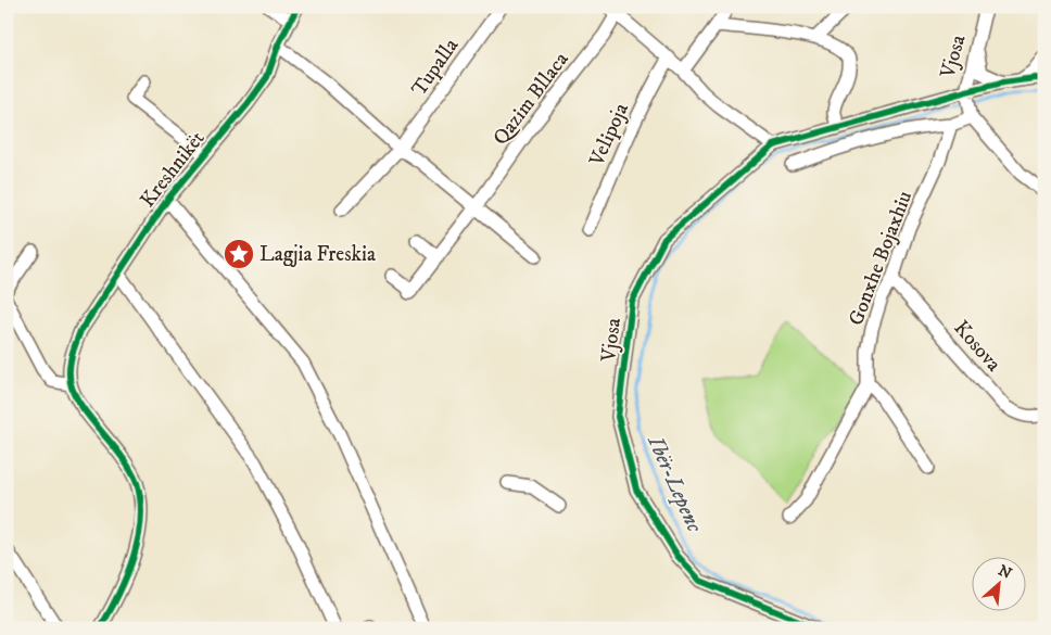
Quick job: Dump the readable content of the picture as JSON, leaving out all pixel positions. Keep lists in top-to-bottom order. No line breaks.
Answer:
{"streets":{"street":["Vjosa","Tupalla","Qazim Bllaca","Velipoja","Kreshnikët","Gonxhe Bojaxhiu","Kosova"]},"crossings":[["Gonxhe Bojaxhiu","Kosova"]],"water":["Ibër-Lepenc"],"places":{"place":["Lagjia Freskia"]},"north":"top right"}
